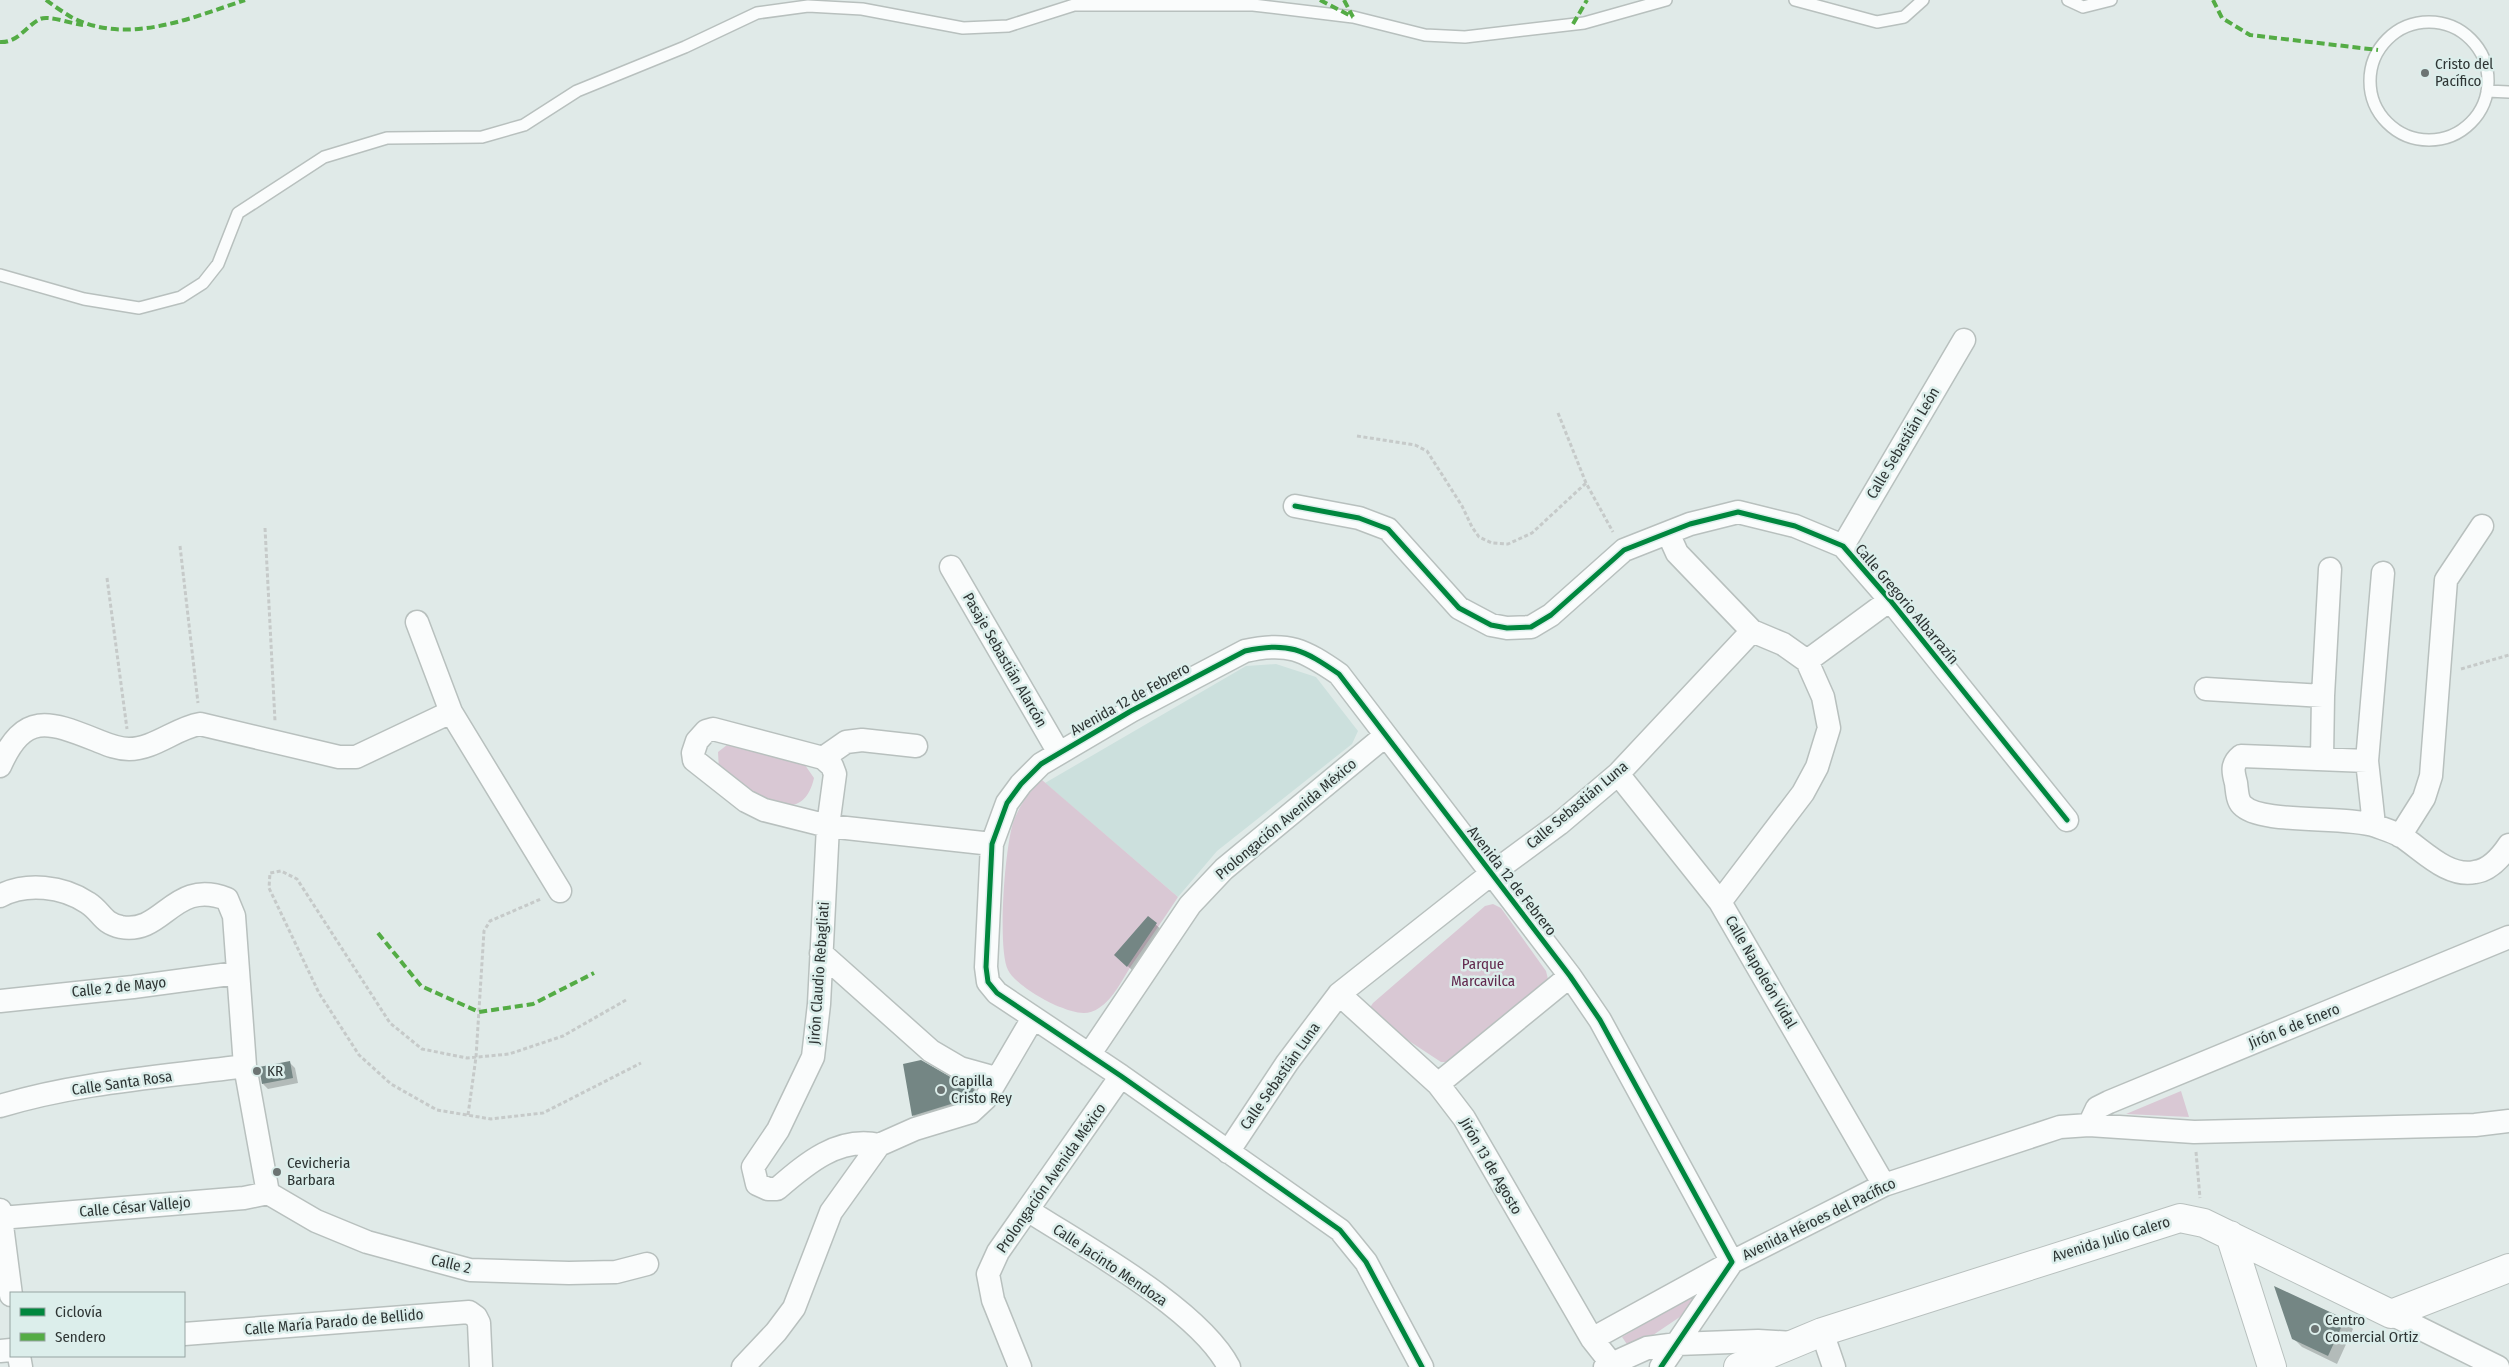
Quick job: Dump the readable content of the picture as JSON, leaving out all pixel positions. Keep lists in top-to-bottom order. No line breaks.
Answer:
{"streets":{"street":["Calle Sebastián León","Calle Gregorio Albarrazín","Pasaje Sebastián Alarcón","Avenida 12 de Febrero","Calle Sebastián Luna","Prolongación Avenida México","Calle Napoleón Vidal","Jirón Claudio Rebagliati","Calle 2 de Mayo","Jirón 6 de Enero","Calle Santa Rosa","Jirón 13 de Agosto","Calle César Vallejo","Avenida Héroes del Pacífico","Avenida Julio Calero","Calle 2","Calle Jacinto Mendoza","Calle María Parado de Bellido"]},"crossings":[["Calle Sebastián León","Calle Gregorio Albarrazín"],["Pasaje Sebastián Alarcón","Avenida 12 de Febrero"],["Avenida 12 de Febrero","Calle Sebastián Luna"],["Avenida 12 de Febrero","Prolongación Avenida México"],["Avenida 12 de Febrero","Avenida Héroes del Pacífico"],["Calle Sebastián Luna","Calle Napoleón Vidal"],["Calle Sebastián Luna","Jirón 13 de Agosto"],["Prolongación Avenida México","Calle Jacinto Mendoza"],["Calle Napoleón Vidal","Avenida Héroes del Pacífico"],["Jirón 6 de Enero","Avenida Héroes del Pacífico"],["Jirón 13 de Agosto","Avenida Héroes del Pacífico"],["Calle César Vallejo","Calle 2"]],"parks":["Parque Marcavilca"],"places":["Cristo del Pacífico","KR","Capilla Cristo Rey","Cevicheria Barbara","Centro Comercial Ortiz"],"legend":["Ciclovía","Sendero"]}
